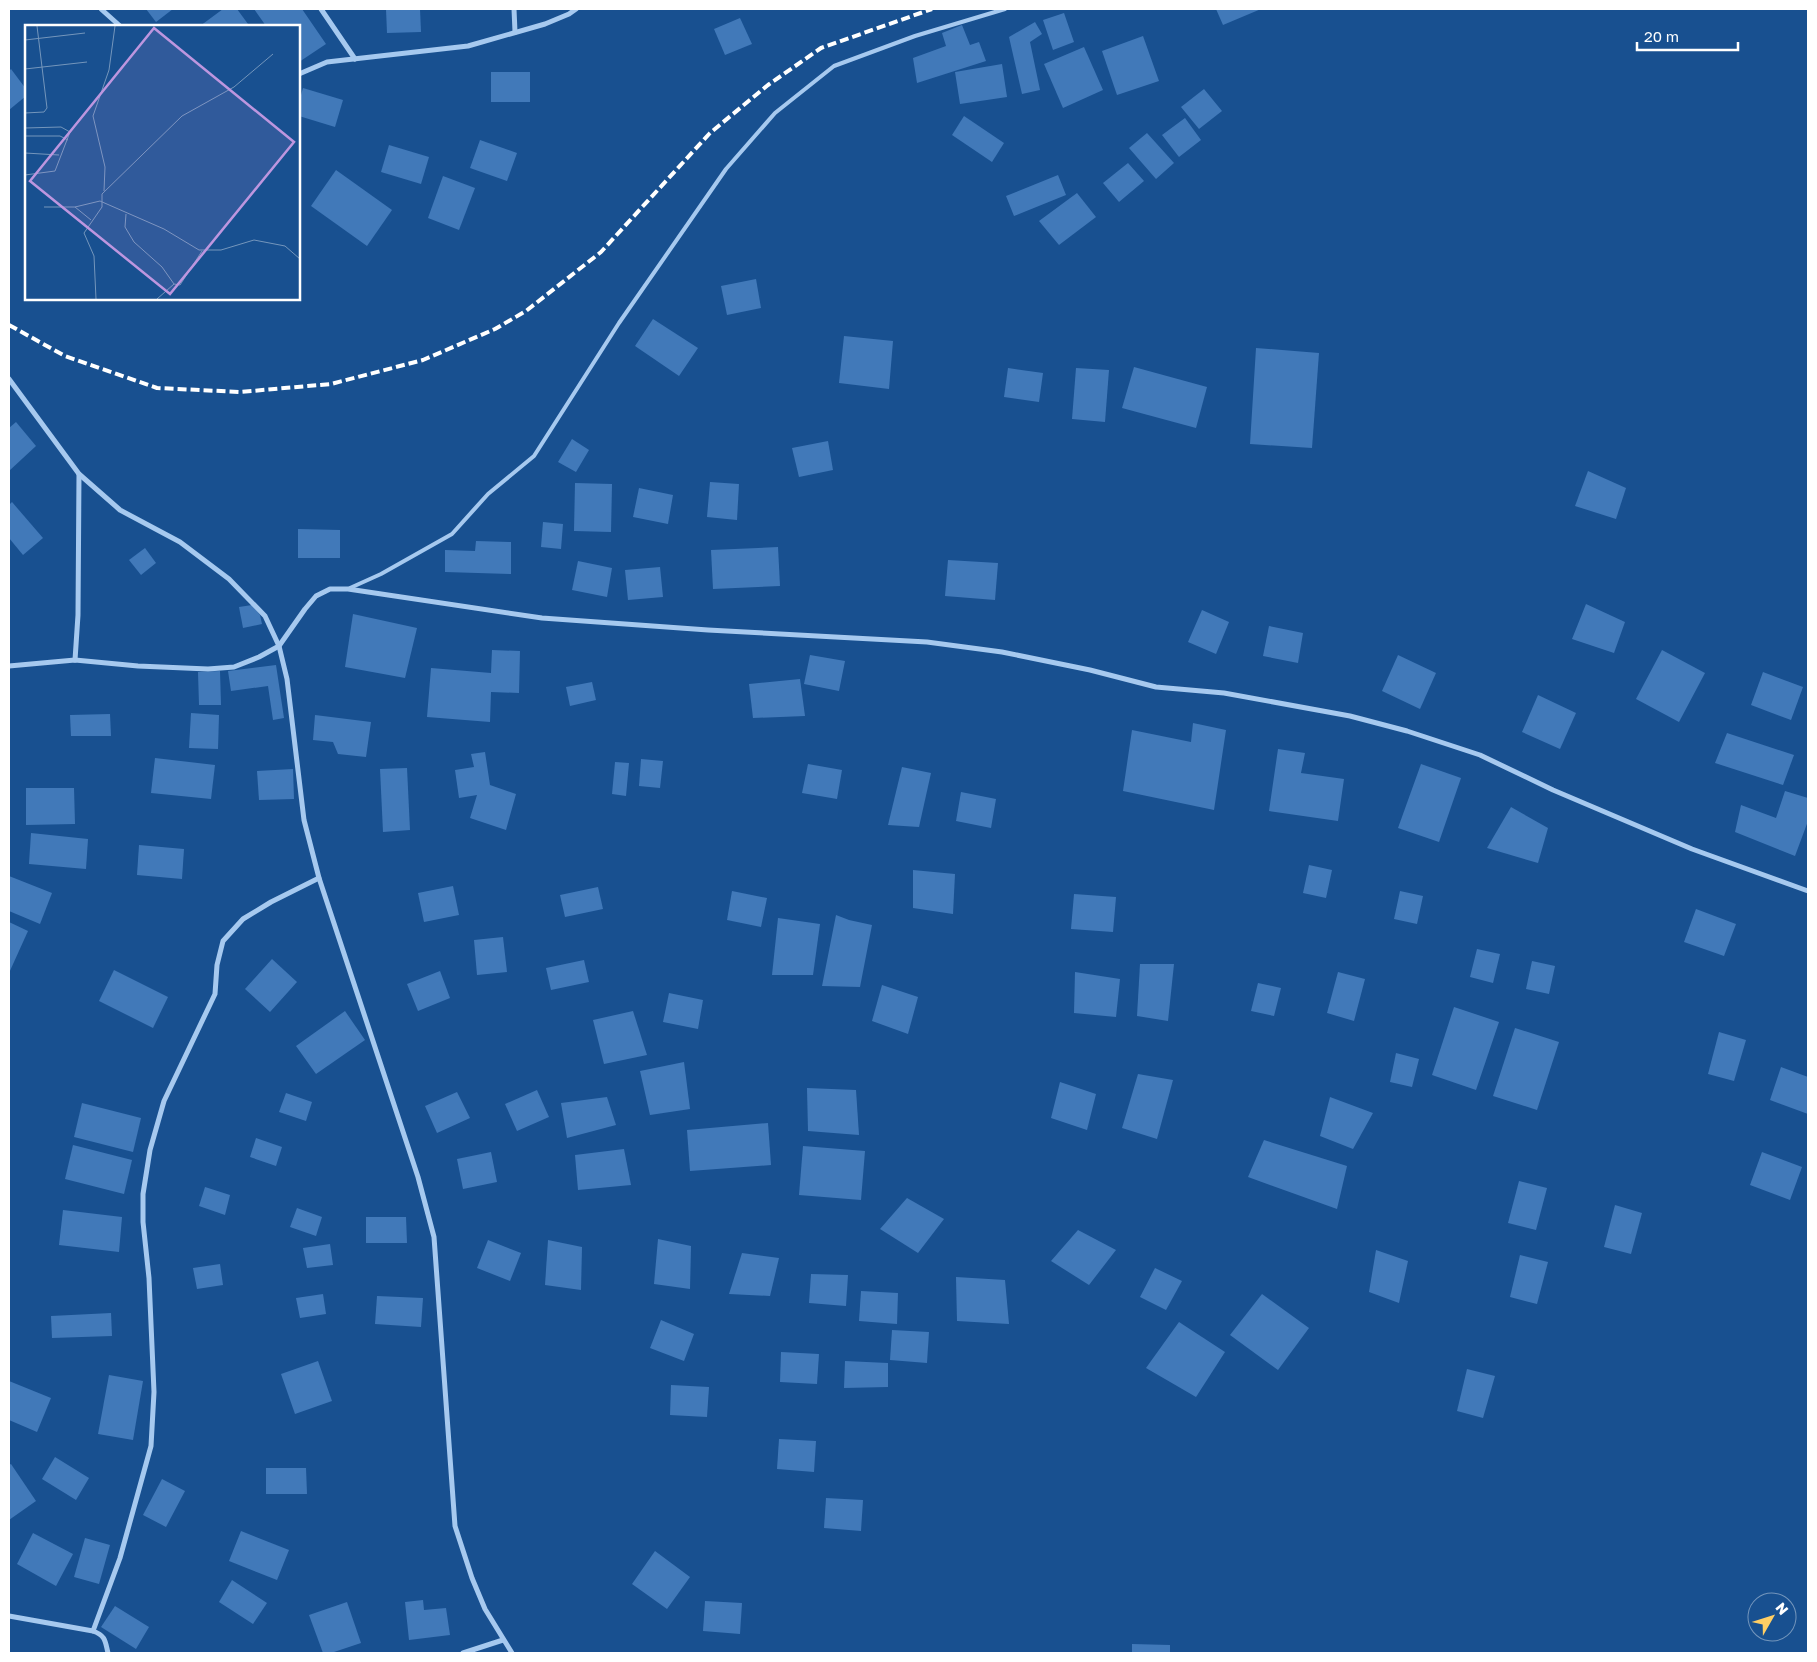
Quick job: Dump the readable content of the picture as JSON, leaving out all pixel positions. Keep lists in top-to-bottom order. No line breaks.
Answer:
{"scale_bar":"20 m","north":"top right"}
